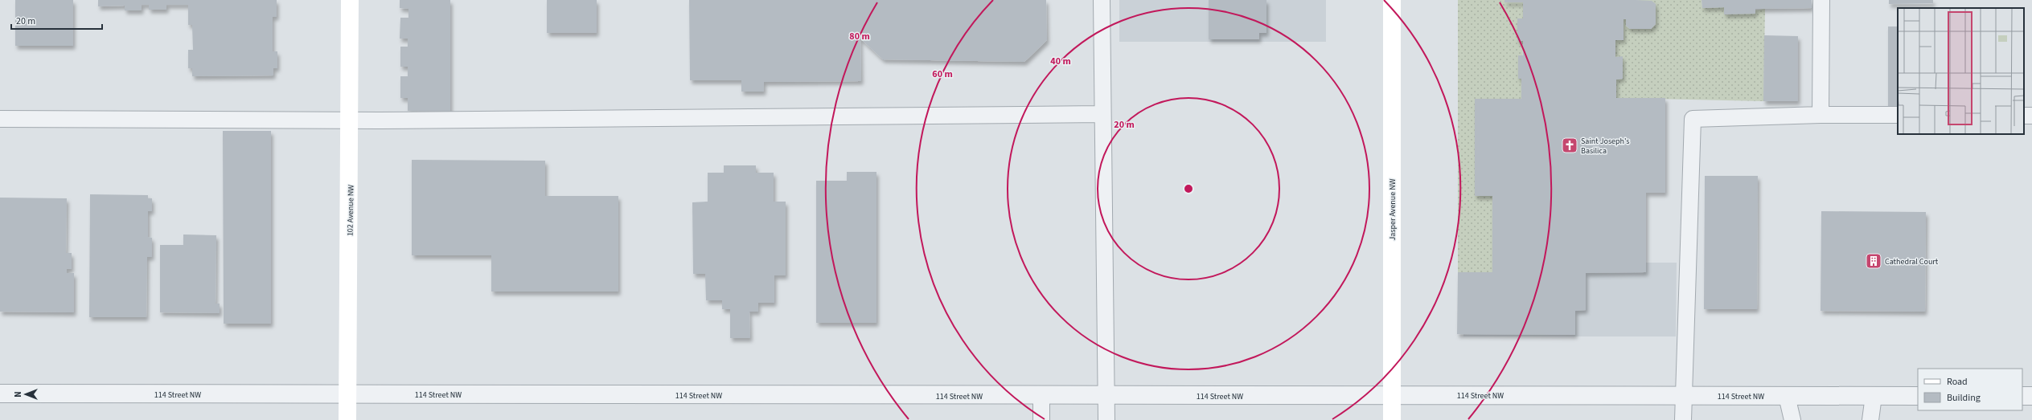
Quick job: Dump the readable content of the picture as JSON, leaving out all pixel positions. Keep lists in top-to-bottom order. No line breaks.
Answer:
{"streets":{"street":["Jasper Avenue NW","102 Avenue NW","114 Street NW"]},"crossings":[["Jasper Avenue NW","114 Street NW"],["102 Avenue NW","114 Street NW"]],"places":{"church":["Saint Joseph's Basilica"],"building":["Cathedral Court"]},"legend":["Road","Building"],"scale_bar":"20 m","north":"left","rings":["80 m","40 m","60 m","20 m"]}
